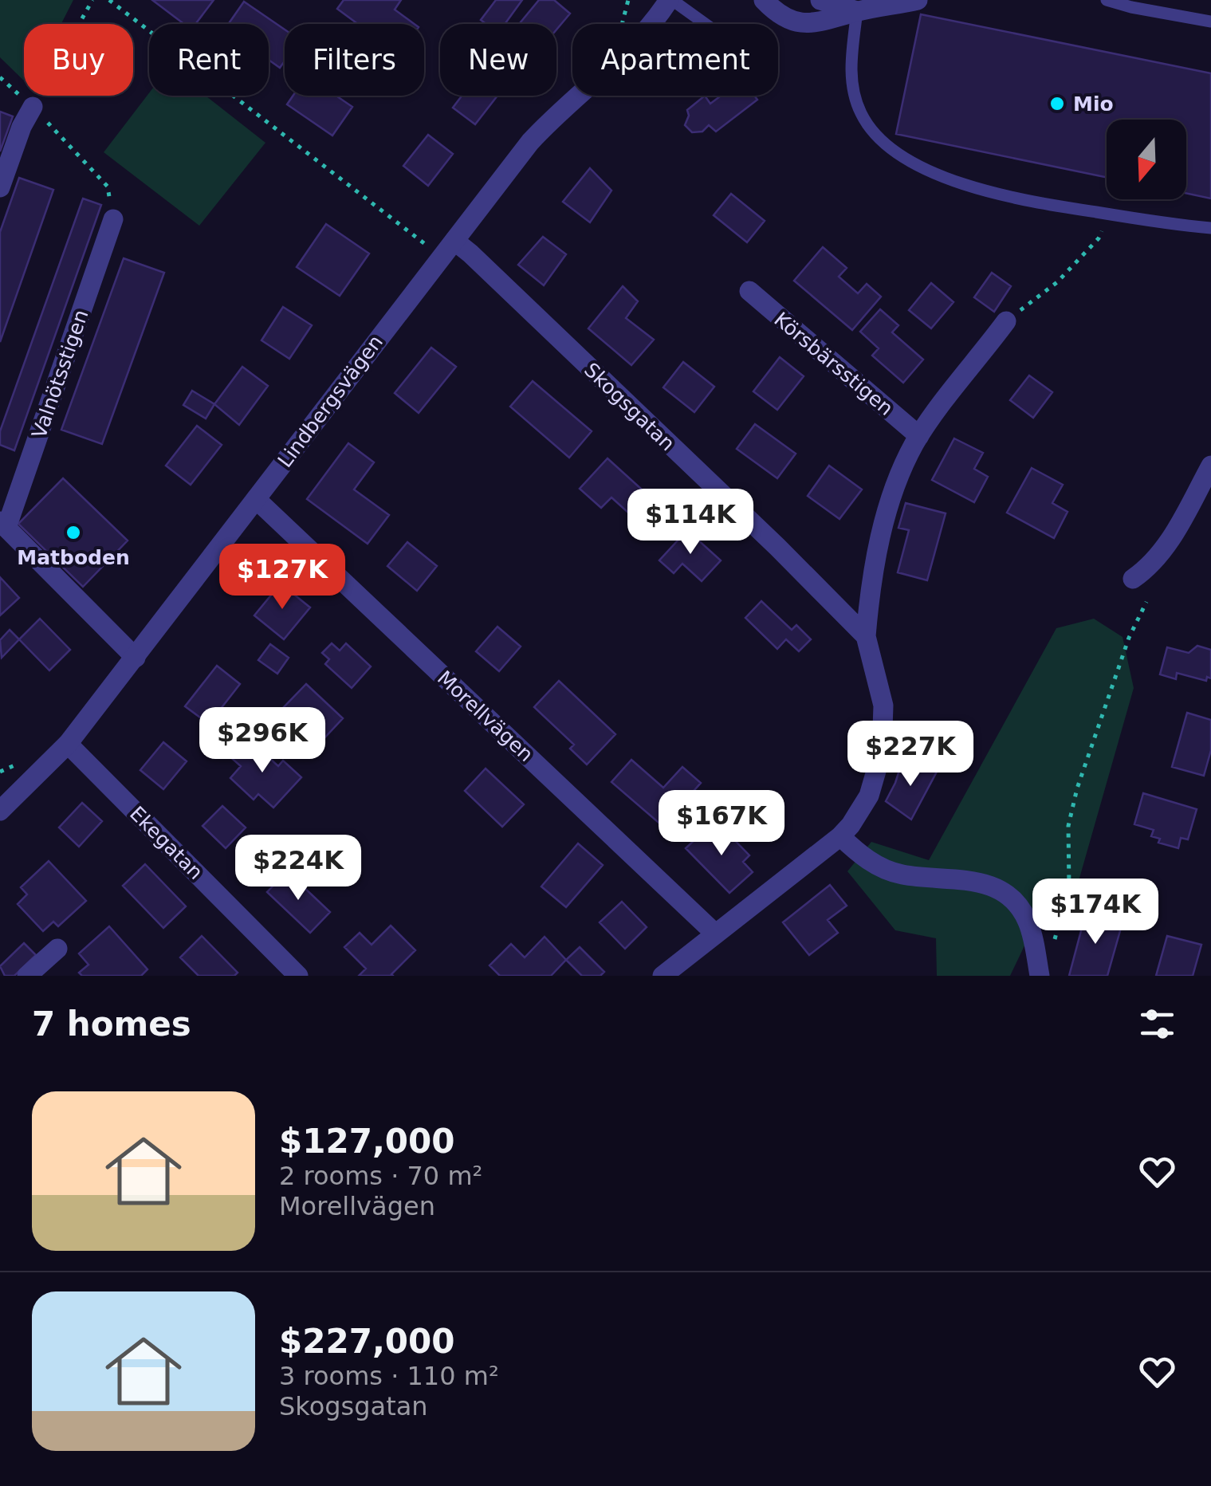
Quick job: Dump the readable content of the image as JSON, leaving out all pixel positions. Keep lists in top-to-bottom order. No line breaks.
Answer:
{"streets":{"street":["Körsbärsstigen","Valnötsstigen","Lindbergsvägen","Skogsgatan","Morellvägen","Ekegatan"]},"crossings":[["Lindbergsvägen","Skogsgatan"],["Lindbergsvägen","Morellvägen"],["Lindbergsvägen","Ekegatan"]],"places":["Mio","Matboden"],"north":"bottom","page":{"chip":["Buy","Rent","Filters","New","Apartment"],"price":["$114K","$127K","$296K","$227K","$167K","$224K","$174K"],"heading":"7 homes","list":[{"name":"$127,000","note":"2 rooms · 70 m² · Morellvägen"},{"name":"$227,000","note":"3 rooms · 110 m² · Skogsgatan"}]}}
